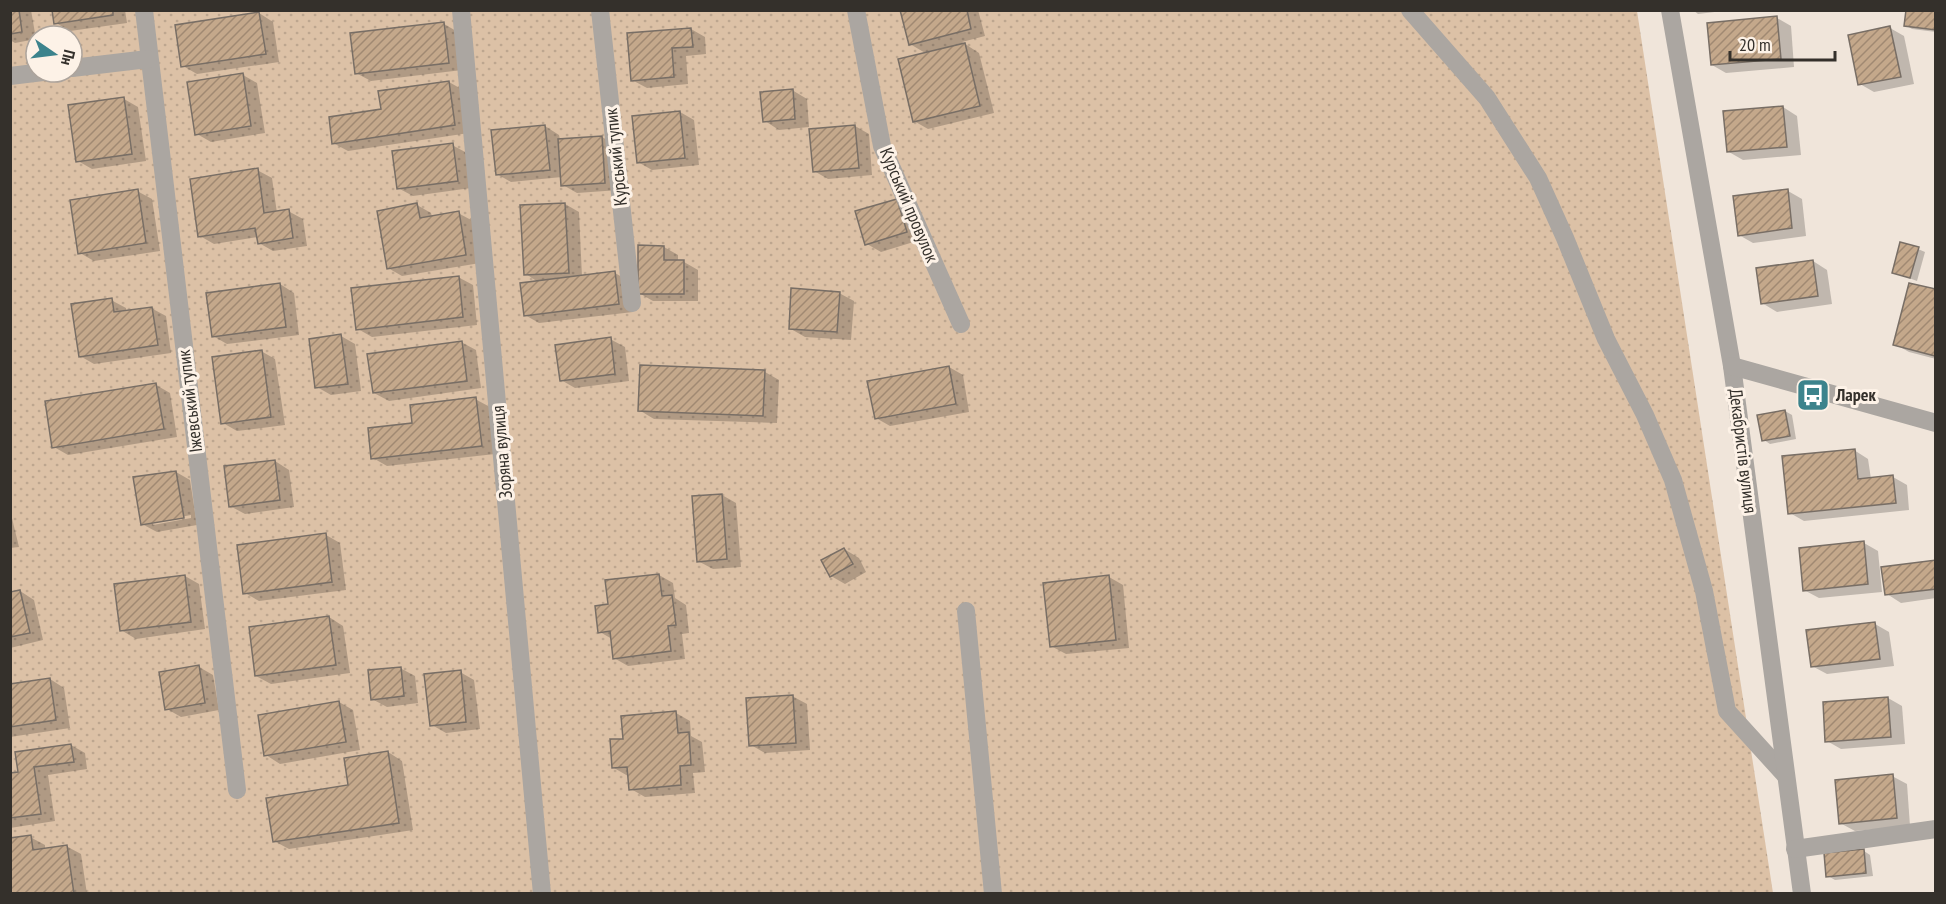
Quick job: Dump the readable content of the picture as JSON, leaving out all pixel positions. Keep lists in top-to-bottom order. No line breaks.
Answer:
{"streets":{"street":["Курський тупик","Курський провулок","Іжевський тупик","Декабристів вулиця","Зоряна вулиця"]},"places":{"bus stop":["Ларек"]},"scale_bar":"20 m","north":"right"}
